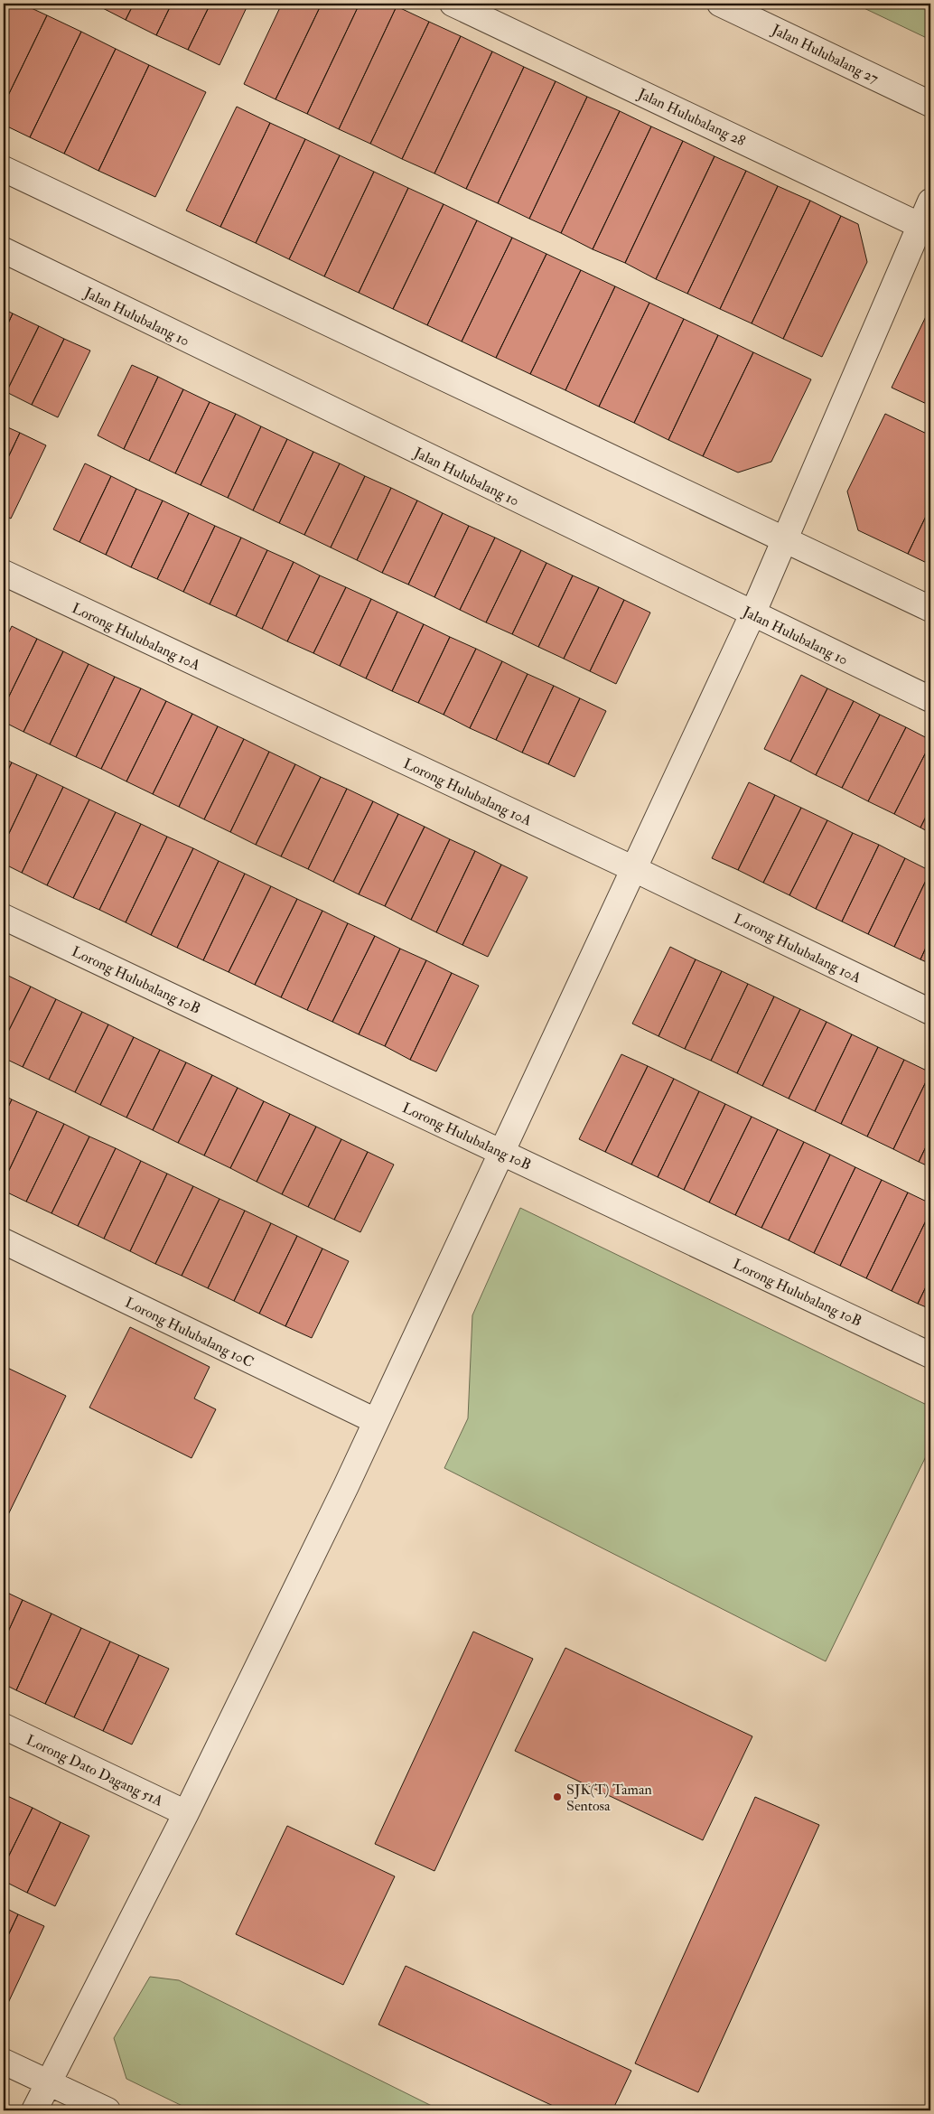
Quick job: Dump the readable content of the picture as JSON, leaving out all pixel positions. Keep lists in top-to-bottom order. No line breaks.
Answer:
{"streets":{"street":["Jalan Hulubalang 27","Jalan Hulubalang 28","Jalan Hulubalang 10","Lorong Hulubalang 10A","Lorong Hulubalang 10B","Lorong Hulubalang 10C","Lorong Dato Dagang 51A"]},"places":["SJK(T) Taman Sentosa"]}
